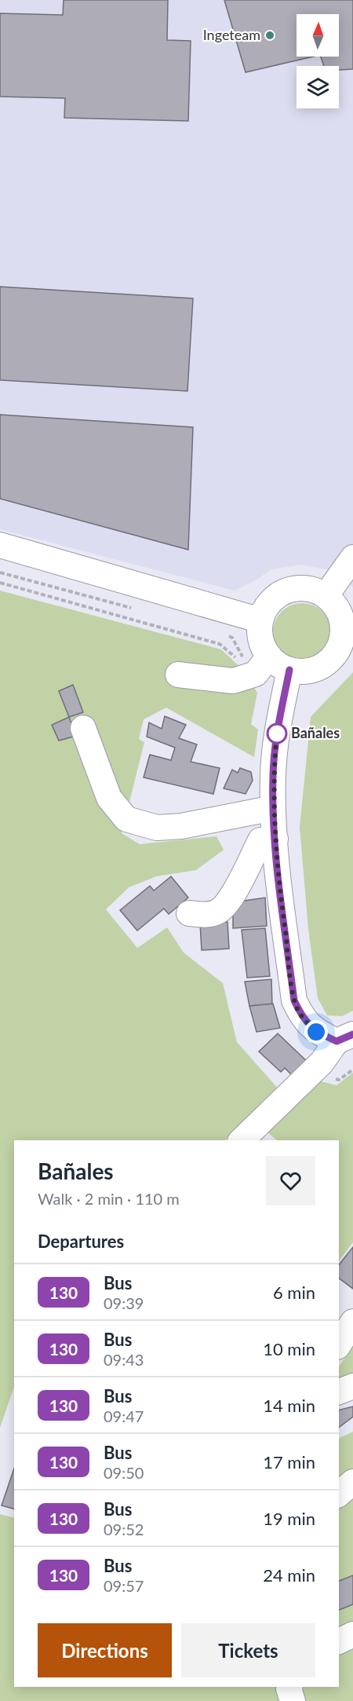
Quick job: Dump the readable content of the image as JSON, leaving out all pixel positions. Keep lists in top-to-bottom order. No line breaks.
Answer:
{"places":["Ingeteam","Bañales"],"lines":["bus line 130"],"north":"top","page":{"heading":[["Bañales","Walk · 2 min · 110 m"],"Departures"],"list":[{"mark":"130","name":"Bus","note":"09:39","value":"6 min"},{"mark":"130","name":"Bus","note":"09:43","value":"10 min"},{"mark":"130","name":"Bus","note":"09:47","value":"14 min"},{"mark":"130","name":"Bus","note":"09:50","value":"17 min"},{"mark":"130","name":"Bus","note":"09:52","value":"19 min"},{"mark":"130","name":"Bus","note":"09:57","value":"24 min"}],"buttons":["Directions","Tickets"]}}
